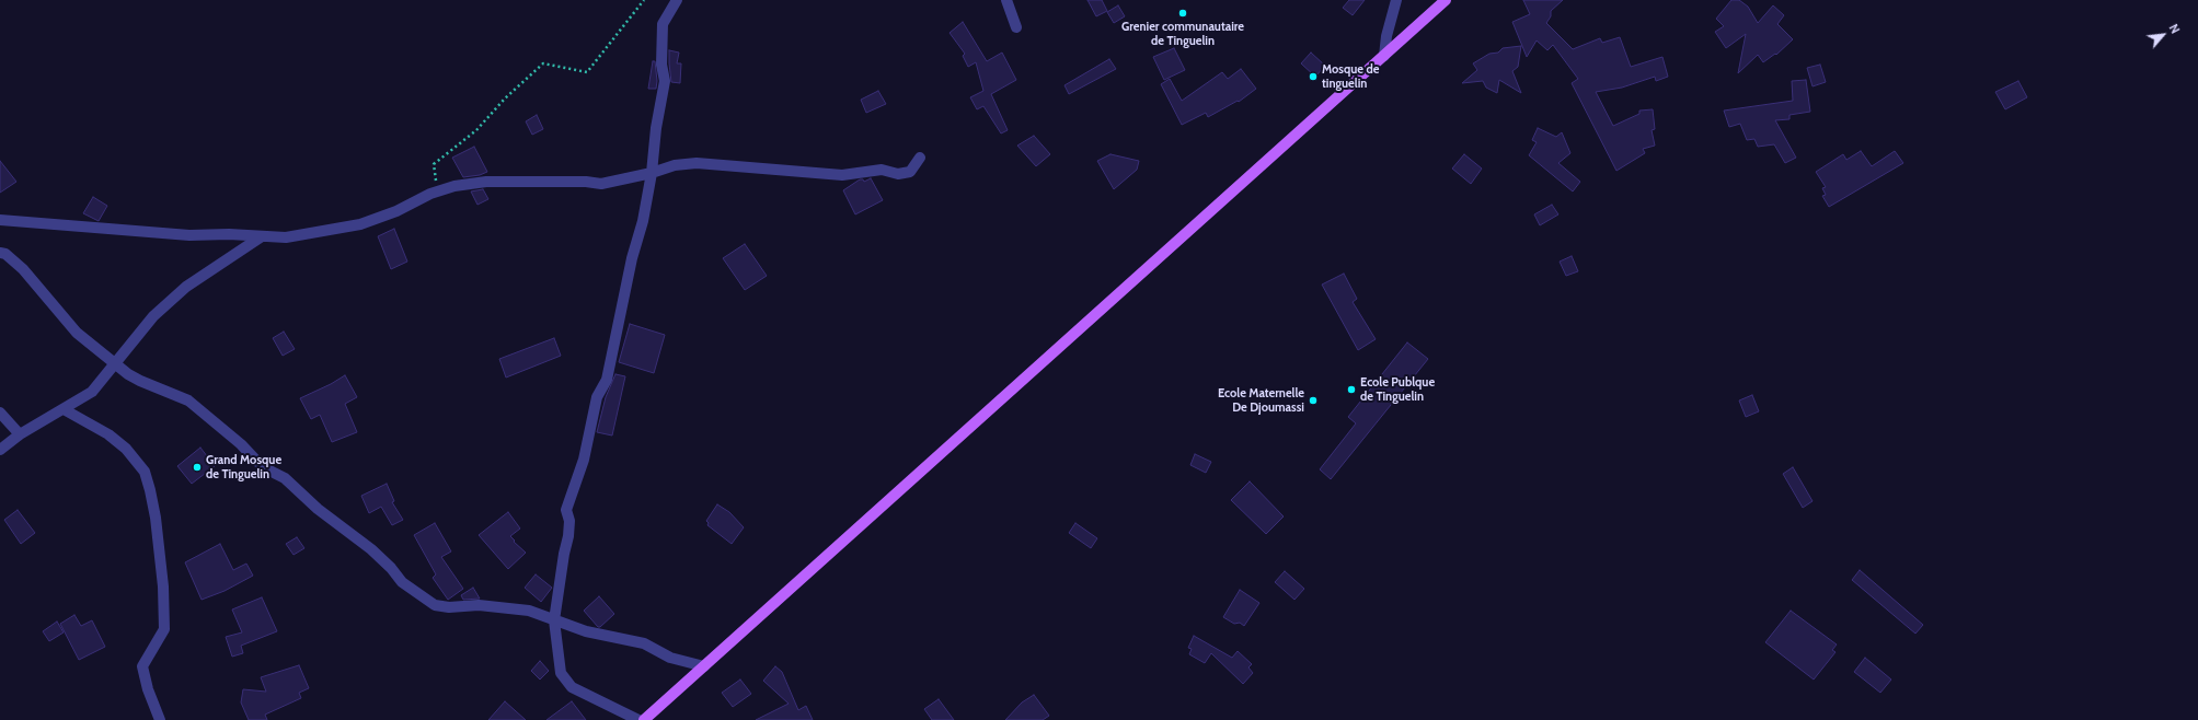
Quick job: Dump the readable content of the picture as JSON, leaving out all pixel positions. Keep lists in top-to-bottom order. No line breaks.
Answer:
{"places":["Grenier communautaire de Tinguelin","Mosque de tinguelin","Ecole Publque de Tinguelin","Ecole Maternelle De Djoumassi","Grand Mosque de Tinguelin"],"north":"top right"}
